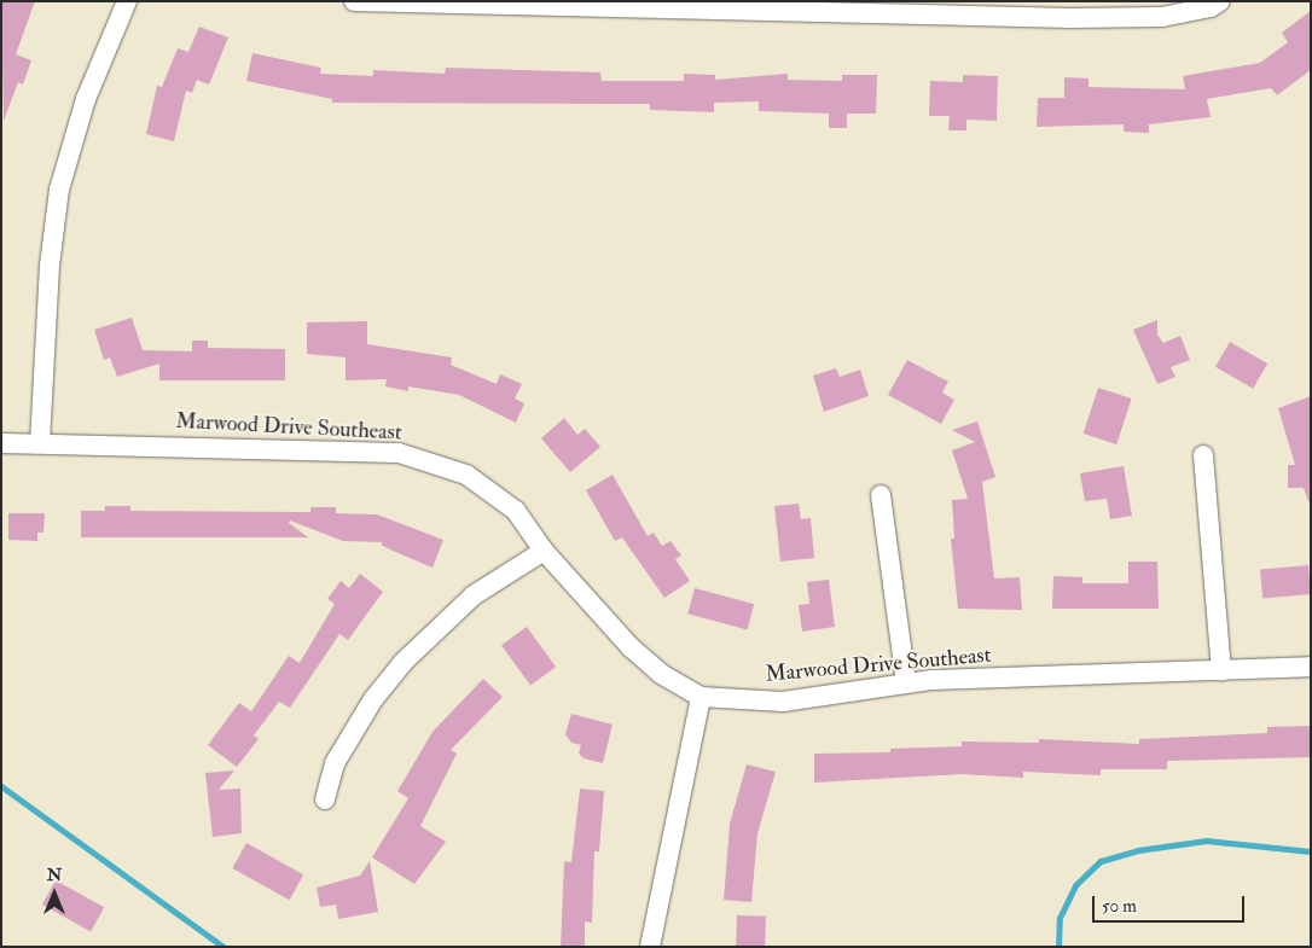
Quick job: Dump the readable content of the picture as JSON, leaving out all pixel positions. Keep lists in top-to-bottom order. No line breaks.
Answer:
{"streets":{"street":["Marwood Drive Southeast"]},"scale_bar":"50 m","north":"top"}
